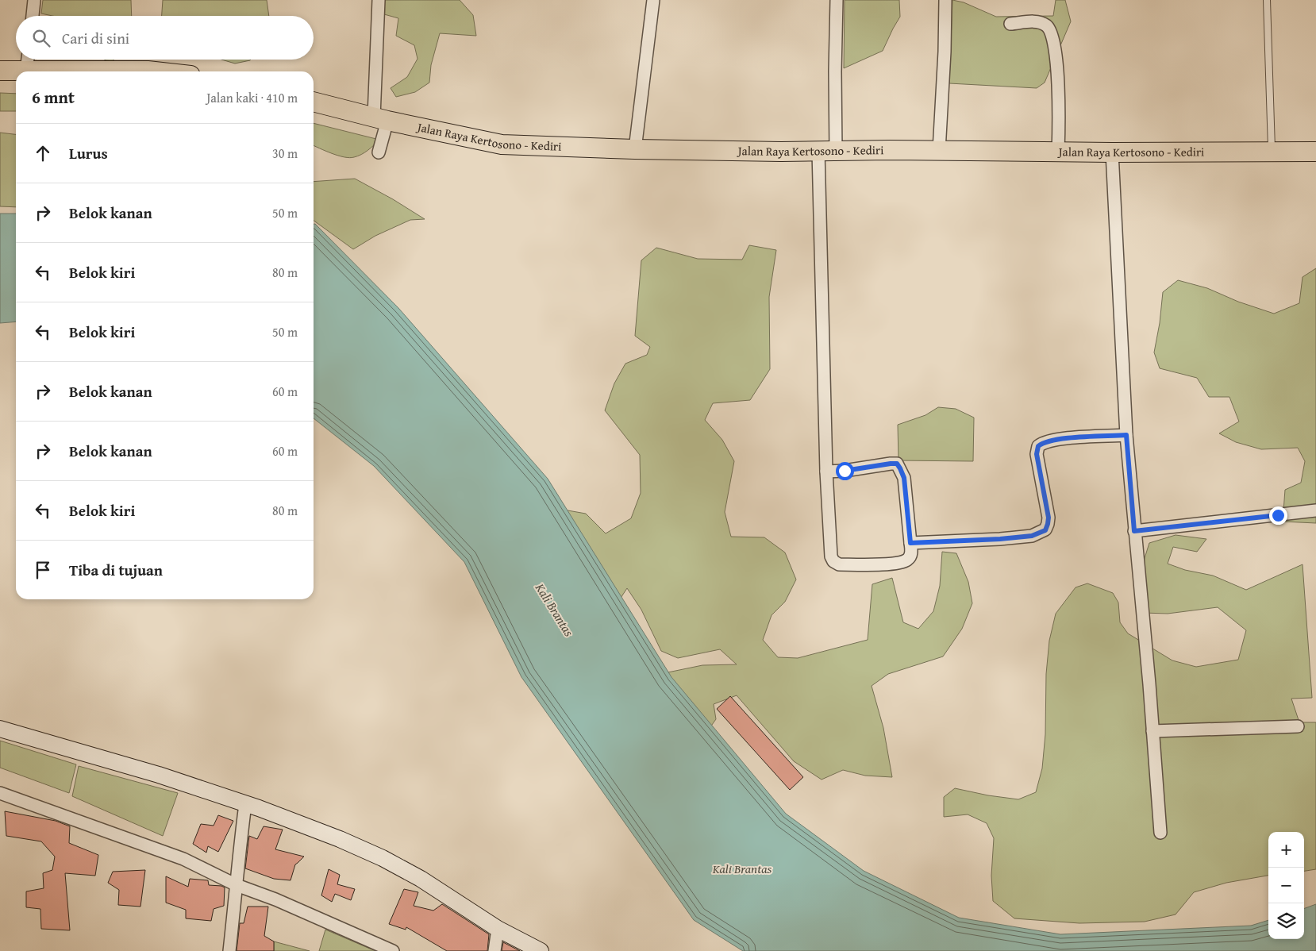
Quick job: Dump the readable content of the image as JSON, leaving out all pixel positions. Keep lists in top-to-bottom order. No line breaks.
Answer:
{"streets":{"highway":["Jalan Raya Kertosono - Kediri"]},"water":["Kali Brantas"],"page":{"search":"Cari di sini","heading":["6 mnt","Jalan kaki · 410 m"],"list":[["Lurus","30 m"],["Belok kanan","50 m"],["Belok kiri","80 m"],["Belok kiri","50 m"],["Belok kanan","60 m"],["Belok kanan","60 m"],["Belok kiri","80 m"],"Tiba di tujuan"],"map_buttons":["+","−"]}}
